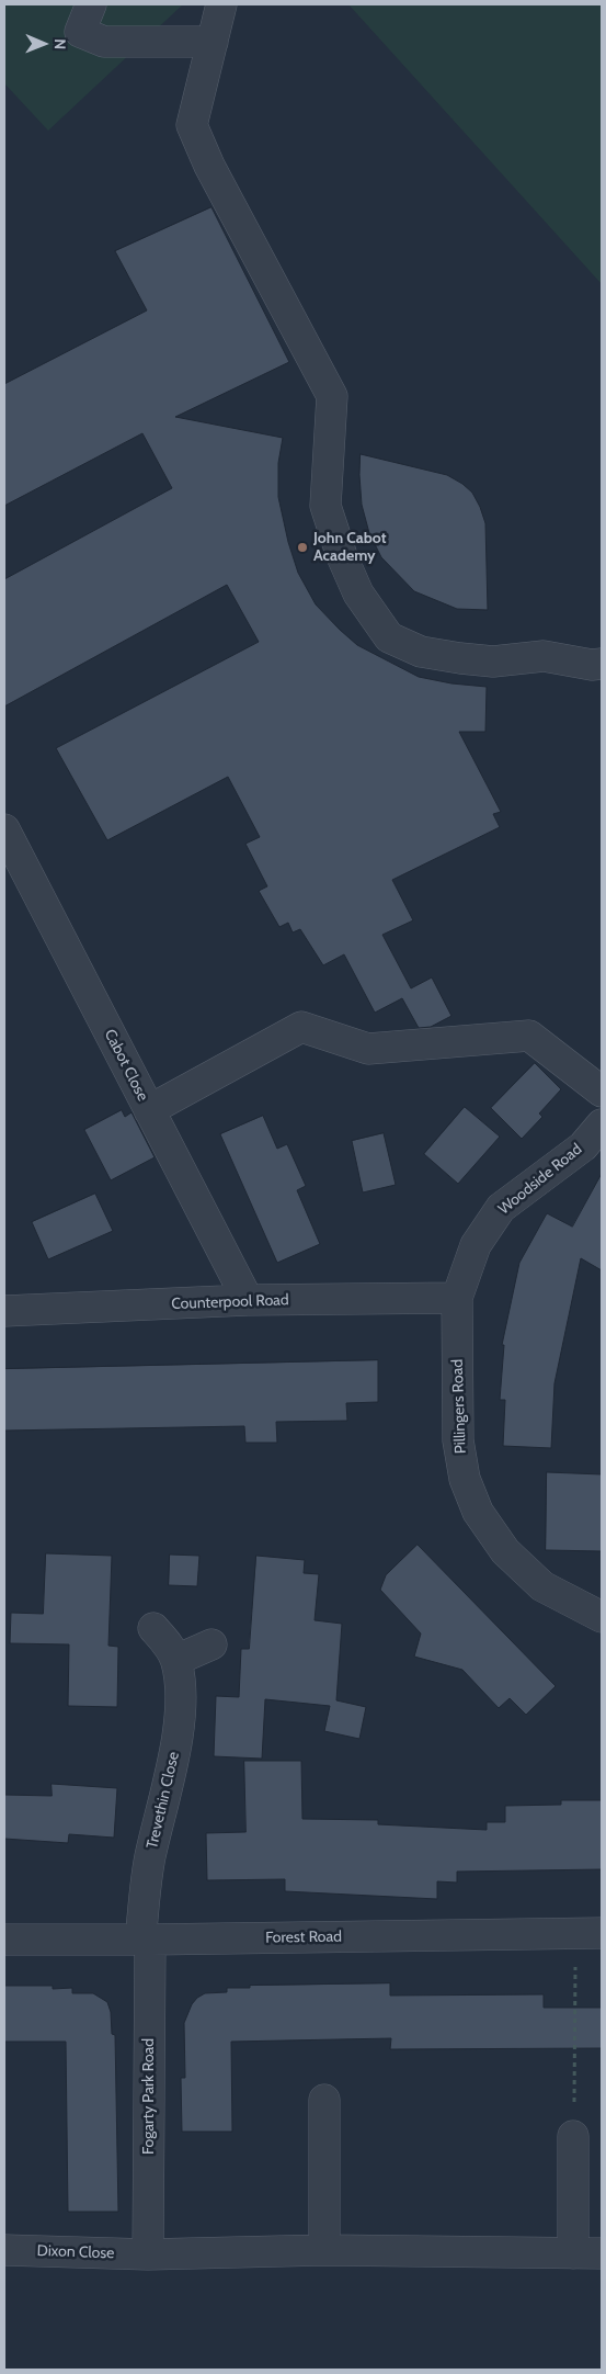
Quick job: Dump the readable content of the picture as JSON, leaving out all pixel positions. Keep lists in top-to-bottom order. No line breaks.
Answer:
{"streets":{"street":["Cabot Close","Woodside Road","Counterpool Road","Pillingers Road","Trevethin Close","Forest Road","Fogarty Park Road","Dixon Close"]},"crossings":[["Cabot Close","Counterpool Road"],["Woodside Road","Counterpool Road"],["Woodside Road","Pillingers Road"],["Counterpool Road","Pillingers Road"],["Trevethin Close","Forest Road"],["Trevethin Close","Fogarty Park Road"],["Forest Road","Fogarty Park Road"],["Fogarty Park Road","Dixon Close"]],"places":["John Cabot Academy"],"north":"right"}
